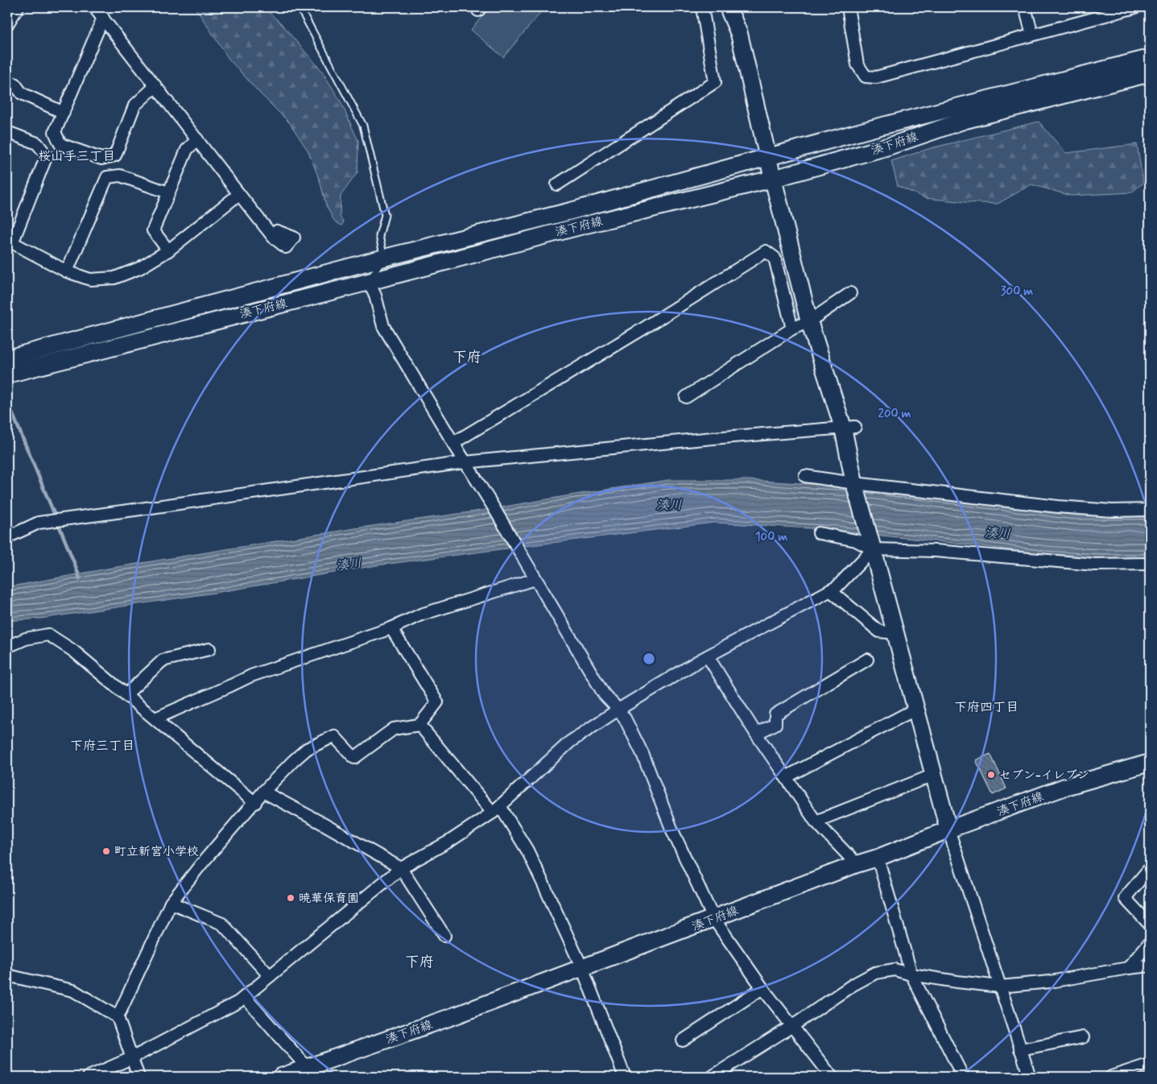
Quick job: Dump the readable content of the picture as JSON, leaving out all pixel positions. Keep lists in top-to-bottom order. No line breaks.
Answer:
{"streets":{"main road":["湊下府線"]},"districts":["桜山手三丁目","下府","下府四丁目","下府三丁目","下府"],"water":["湊川"],"places":["セブン-イレブン","町立新宮小学校","暁華保育園"],"rings":["300 m","200 m","100 m"]}
